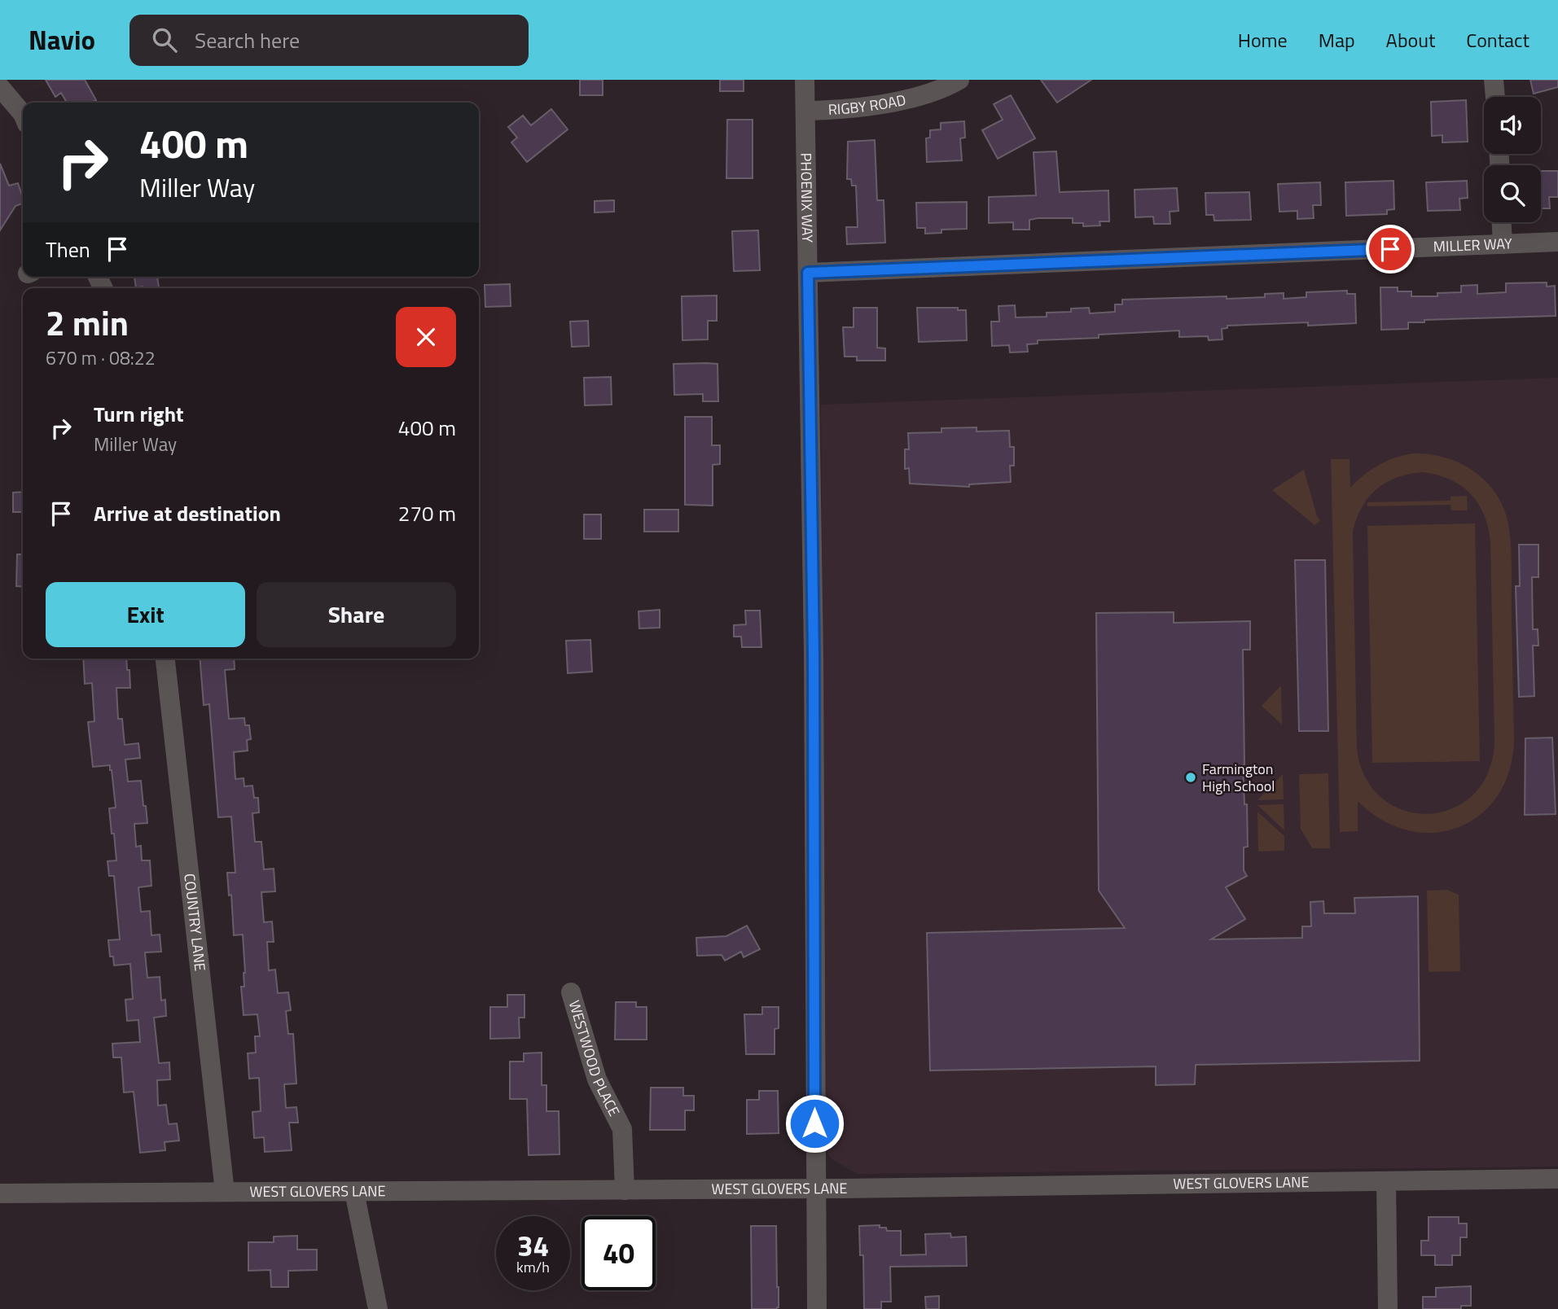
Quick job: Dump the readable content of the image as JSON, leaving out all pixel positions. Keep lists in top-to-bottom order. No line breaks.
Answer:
{"streets":{"street":["RIGBY ROAD","PHOENIX WAY","MILLER WAY","COUNTRY LANE","WESTWOOD PLACE","WEST GLOVERS LANE"]},"crossings":[["RIGBY ROAD","PHOENIX WAY"],["PHOENIX WAY","MILLER WAY"],["PHOENIX WAY","WEST GLOVERS LANE"],["COUNTRY LANE","WEST GLOVERS LANE"],["WESTWOOD PLACE","WEST GLOVERS LANE"]],"places":["Farmington High School"],"page":{"header":"Navio","search":"Search here","nav":["Home","Map","About","Contact"],"turn":["400 m","Miller Way"],"then":"Then","heading":["2 min","670 m · 08:22"],"list":[{"name":"Turn right","note":"Miller Way","value":"400 m"},{"name":"Arrive at destination","value":"270 m"}],"buttons":["Exit","Share"],"speed":"34 km/h","limit":"40"}}
